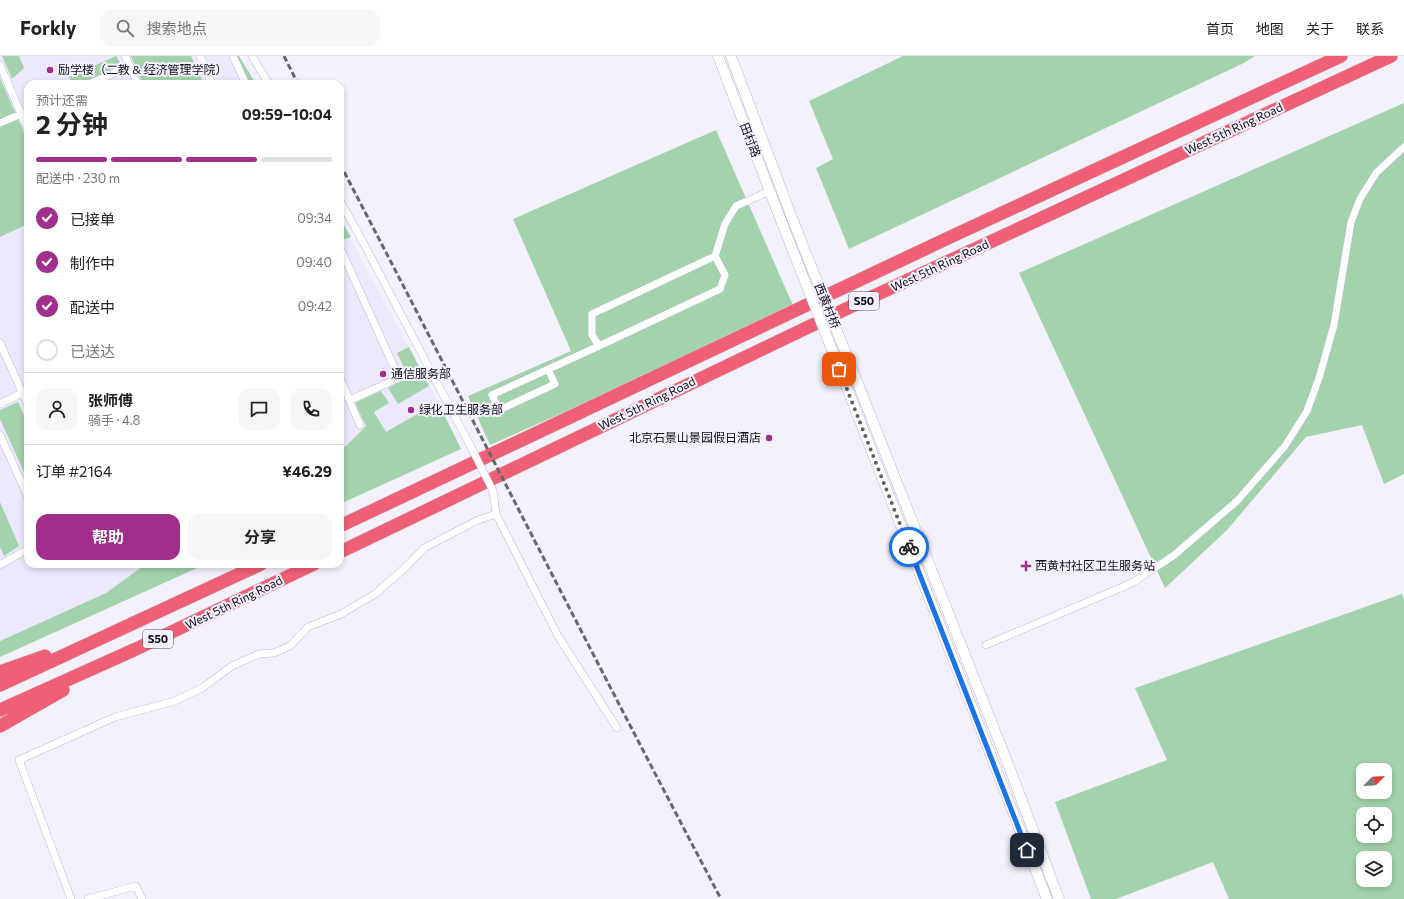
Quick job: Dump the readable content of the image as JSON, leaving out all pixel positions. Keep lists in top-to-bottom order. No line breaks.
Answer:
{"streets":{"highway":["West 5th Ring Road","S50"],"main road":["田村路","西黄村桥"]},"crossings":[["田村路","西黄村桥"]],"places":{"other":["励学楼（二教 & 经济管理学院）","通信服务部","绿化卫生服务部","北京石景山景园假日酒店"],"health":["西黄村社区卫生服务站"]},"north":"top right","page":{"header":"Forkly","search":"搜索地点","nav":["首页","地图","关于","联系"],"heading":["2 分钟","预计还需","09:59–10:04"],"panel":["张师傅","骑手 · 4.8","订单 #2164","¥46.29"],"bar":"配送中 · 230 m","list":[["已接单","09:34"],["制作中","09:40"],["配送中","09:42"],"已送达"],"buttons":["帮助","分享"]}}
